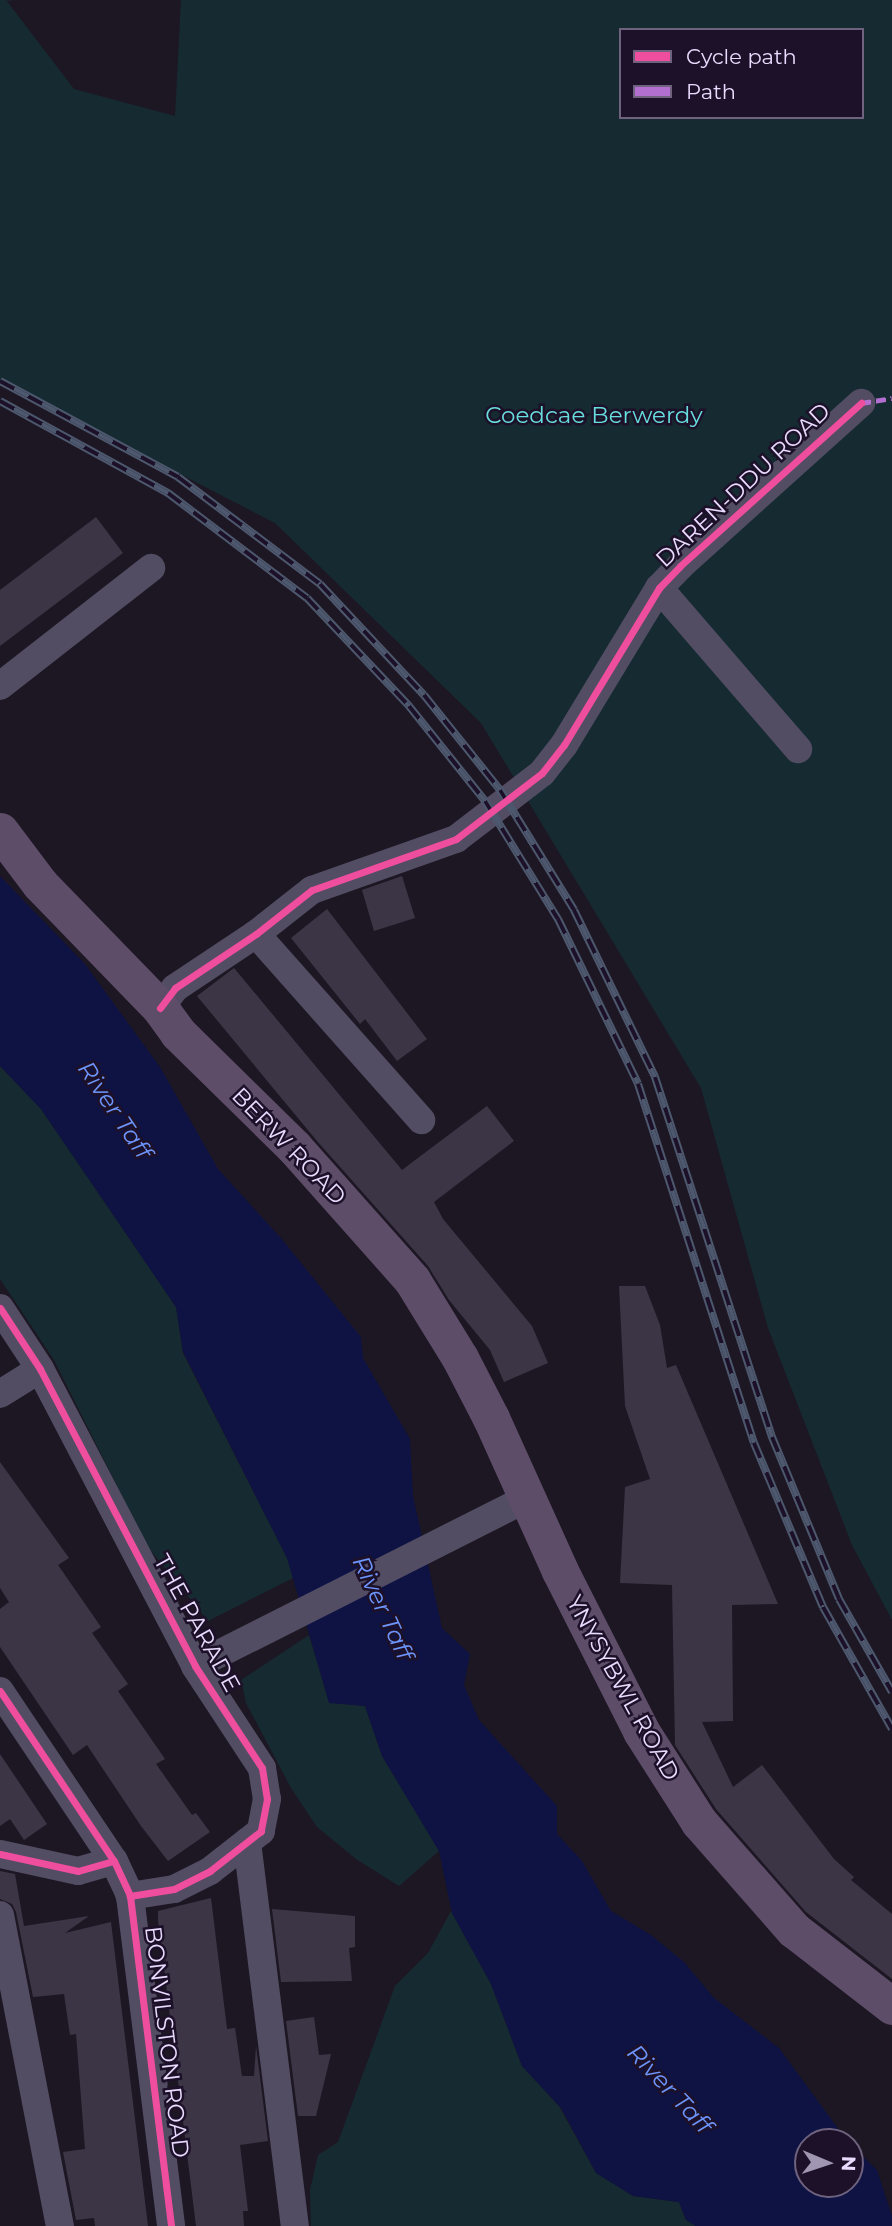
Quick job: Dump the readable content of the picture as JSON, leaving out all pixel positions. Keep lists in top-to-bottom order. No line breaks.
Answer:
{"streets":{"main road":["BERW ROAD","YNYSYBWL ROAD"],"street":["DAREN-DDU ROAD","THE PARADE","BONVILSTON ROAD"]},"crossings":[["DAREN-DDU ROAD","BERW ROAD"],["BERW ROAD","YNYSYBWL ROAD"],["THE PARADE","BONVILSTON ROAD"]],"water":["River Taff"],"parks":["Coedcae Berwerdy"],"legend":["Cycle path","Path"],"north":"right"}
